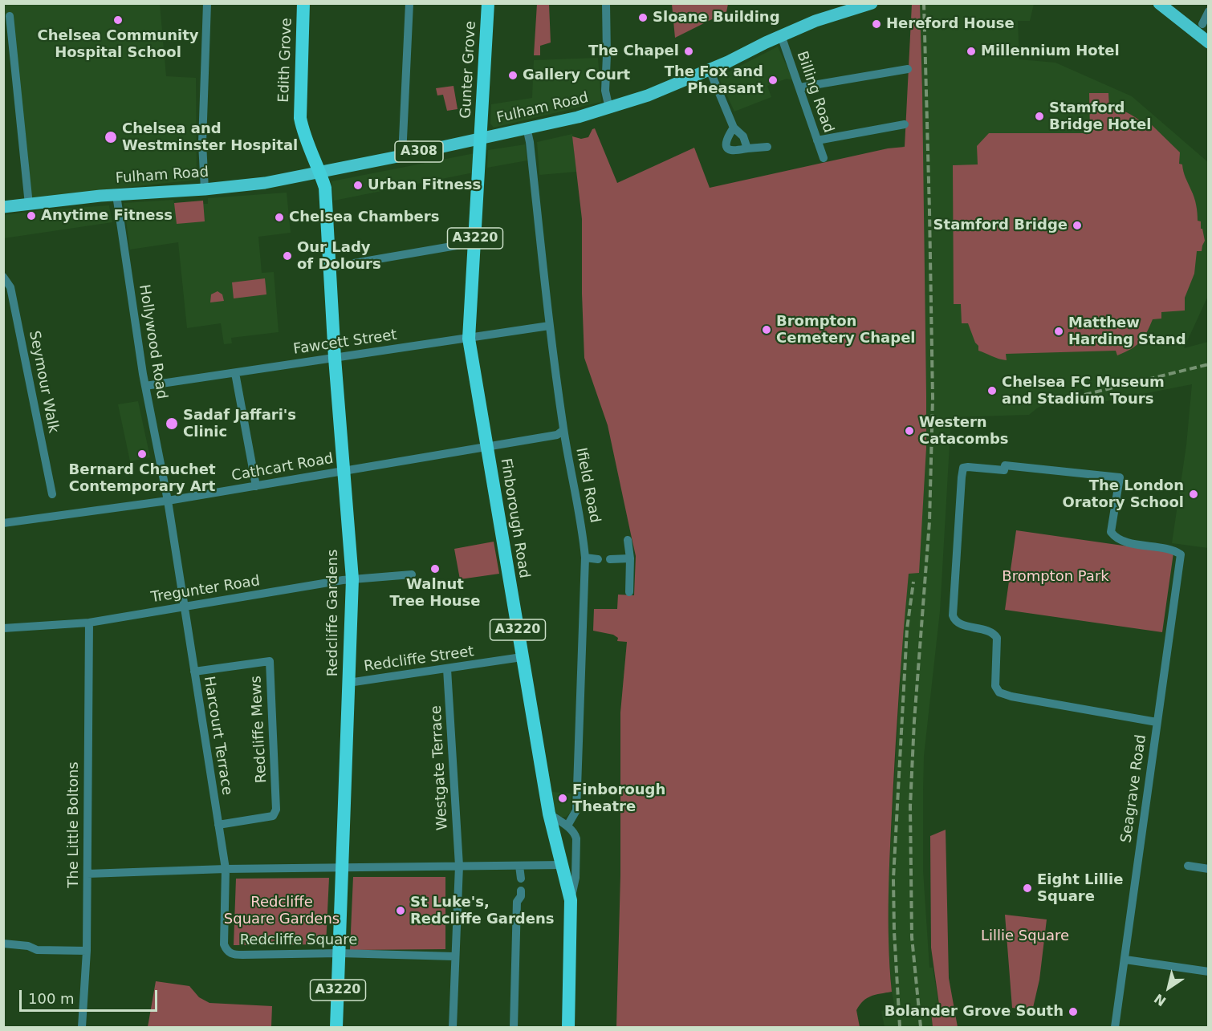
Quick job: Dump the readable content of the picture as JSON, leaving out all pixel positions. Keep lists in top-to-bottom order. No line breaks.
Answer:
{"streets":{"highway":["Edith Grove","Gunter Grove","A3220","Finborough Road","Redcliffe Gardens"],"main road":["Fulham Road","A308"],"street":["Billing Road","Hollywood Road","Fawcett Street","Seymour Walk","Cathcart Road","Ifield Road","Tregunter Road","Redcliffe Street","Redcliffe Mews","Harcourt Terrace","Westgate Terrace","Seagrave Road","The Little Boltons","Redcliffe Square"]},"crossings":[["Edith Grove","Fulham Road"],["Edith Grove","Redcliffe Gardens"],["Gunter Grove","Fulham Road"],["Gunter Grove","Finborough Road"],["Billing Road","Fulham Road"],["Fulham Road","Hollywood Road"],["Fulham Road","Ifield Road"],["Fulham Road","Finborough Road"],["Fulham Road","Redcliffe Gardens"],["Hollywood Road","Fawcett Street"],["Hollywood Road","Cathcart Road"],["Hollywood Road","Tregunter Road"],["Hollywood Road","Harcourt Terrace"],["Fawcett Street","Ifield Road"],["Fawcett Street","Finborough Road"],["Fawcett Street","Redcliffe Gardens"],["Cathcart Road","Ifield Road"],["Cathcart Road","Finborough Road"],["Cathcart Road","Redcliffe Gardens"],["Ifield Road","Finborough Road"],["Finborough Road","Redcliffe Street"],["Tregunter Road","Redcliffe Gardens"],["Tregunter Road","Harcourt Terrace"],["Tregunter Road","The Little Boltons"],["Redcliffe Gardens","Redcliffe Street"],["Redcliffe Gardens","Redcliffe Square"],["Redcliffe Street","Westgate Terrace"],["Redcliffe Mews","Harcourt Terrace"],["Harcourt Terrace","Redcliffe Square"]],"parks":["Brompton Park","Redcliffe Square Gardens","Lillie Square"],"places":["Sloane Building","Chelsea Community Hospital School","Hereford House","The Chapel","Millennium Hotel","Gallery Court","The Fox and Pheasant","Stamford Bridge Hotel","Chelsea and Westminster Hospital","Urban Fitness","Anytime Fitness","Chelsea Chambers","Stamford Bridge","Our Lady of Dolours","Brompton Cemetery Chapel","Matthew Harding Stand","Chelsea FC Museum and Stadium Tours","Sadaf Jaffari's Clinic","Western Catacombs","Bernard Chauchet Contemporary Art","The London Oratory School","Walnut Tree House","Finborough Theatre","Eight Lillie Square","St Luke's, Redcliffe Gardens","Bolander Grove South"],"scale_bar":"100 m","north":"bottom left"}
